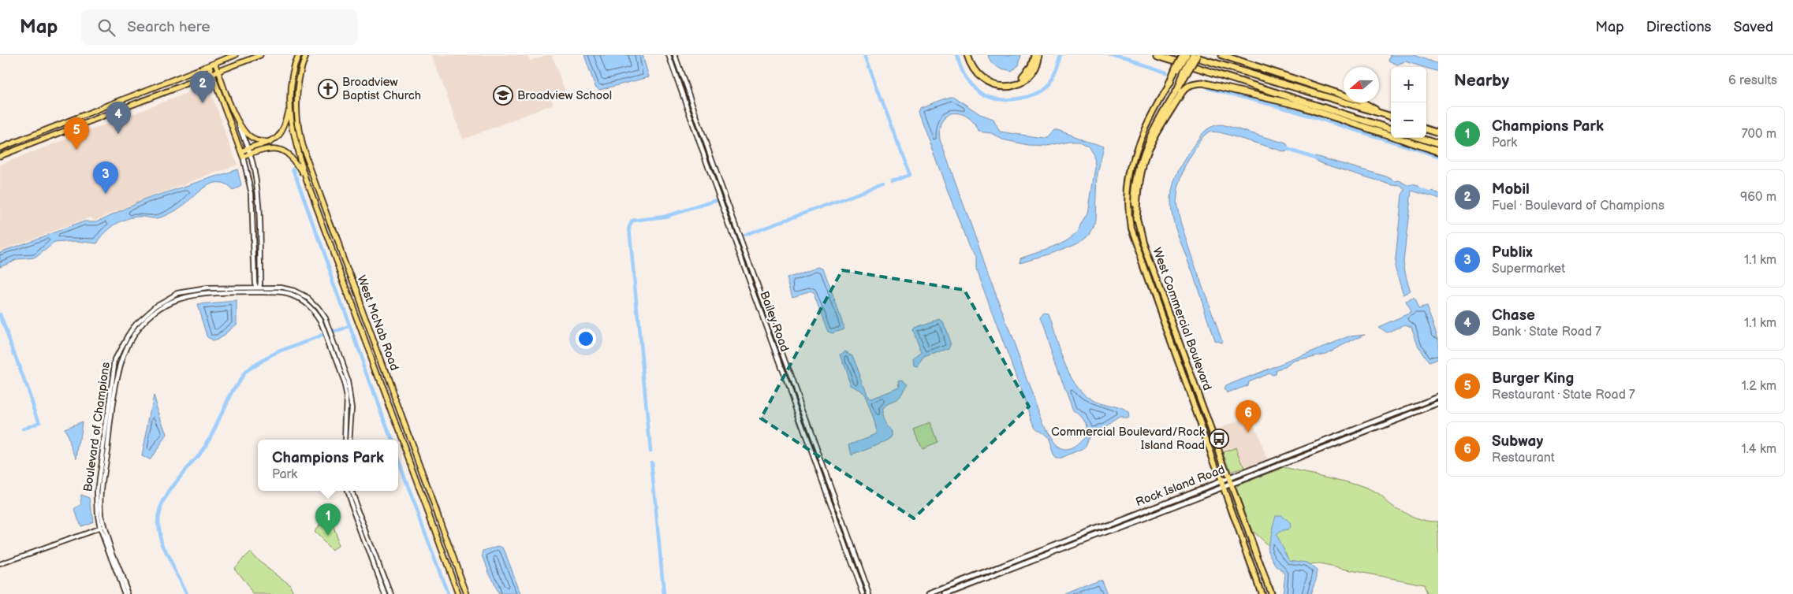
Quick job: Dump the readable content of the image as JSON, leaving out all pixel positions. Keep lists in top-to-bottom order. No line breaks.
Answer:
{"streets":{"highway":["West Commercial Boulevard"],"main road":["West McNab Road","Rock Island Road"],"street":["Bailey Road","Boulevard of Champions"]},"crossings":[["West Commercial Boulevard","Rock Island Road"]],"places":{"church":["Broadview Baptist Church"],"school or university":["Broadview School"],"bus stop":["Commercial Boulevard/Rock Island Road"]},"north":"left","page":{"header":"Map","search":"Search here","nav":["Map","Directions","Saved"],"heading":["Nearby","6 results"],"map_buttons":["+","−"],"pins":["2","4","5","3","6","1"],"list":[{"mark":"1","name":"Champions Park","note":"Park","value":"700 m"},{"mark":"2","name":"Mobil","note":"Fuel · Boulevard of Champions","value":"960 m"},{"mark":"3","name":"Publix","note":"Supermarket","value":"1.1 km"},{"mark":"4","name":"Chase","note":"Bank · State Road 7","value":"1.1 km"},{"mark":"5","name":"Burger King","note":"Restaurant · State Road 7","value":"1.2 km"},{"mark":"6","name":"Subway","note":"Restaurant","value":"1.4 km"}],"popup":["Champions Park","Park"]}}
